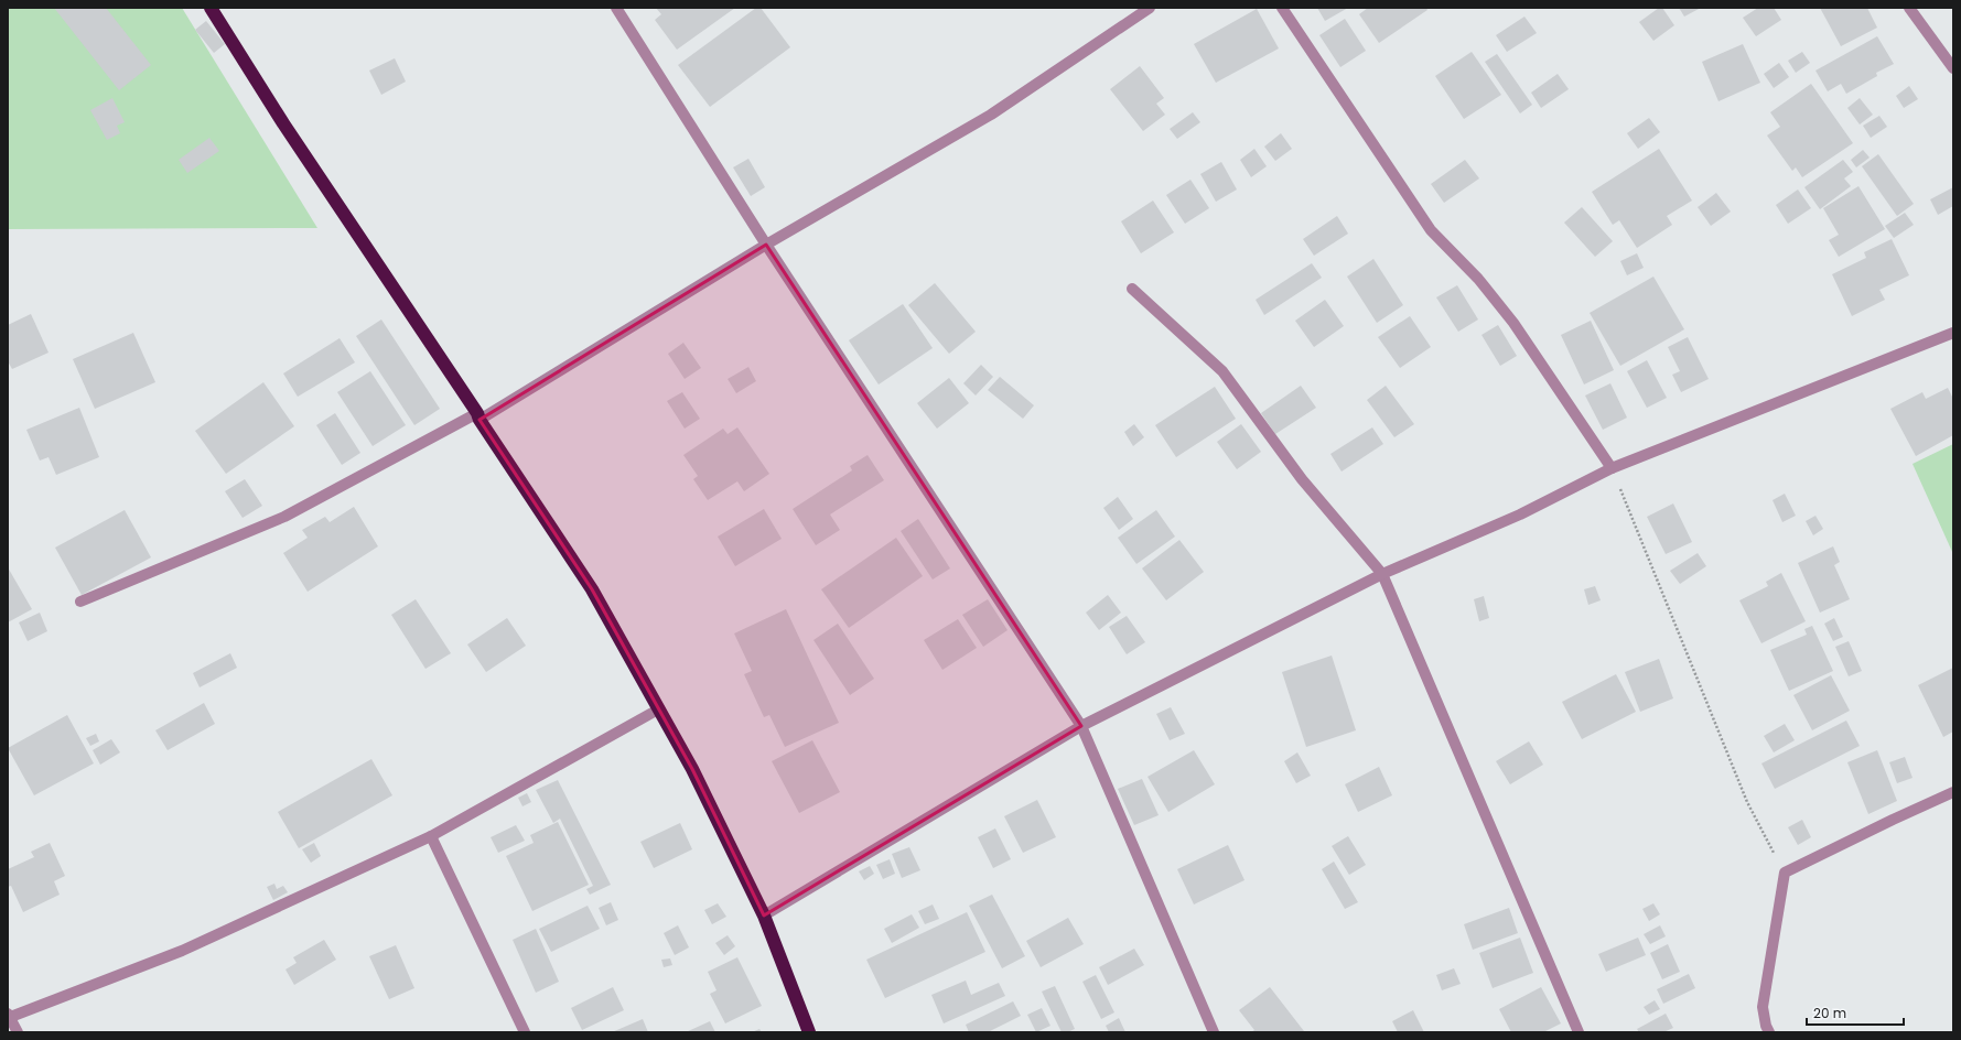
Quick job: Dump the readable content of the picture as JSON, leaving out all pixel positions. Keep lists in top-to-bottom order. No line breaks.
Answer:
{"scale_bar":"20 m"}
